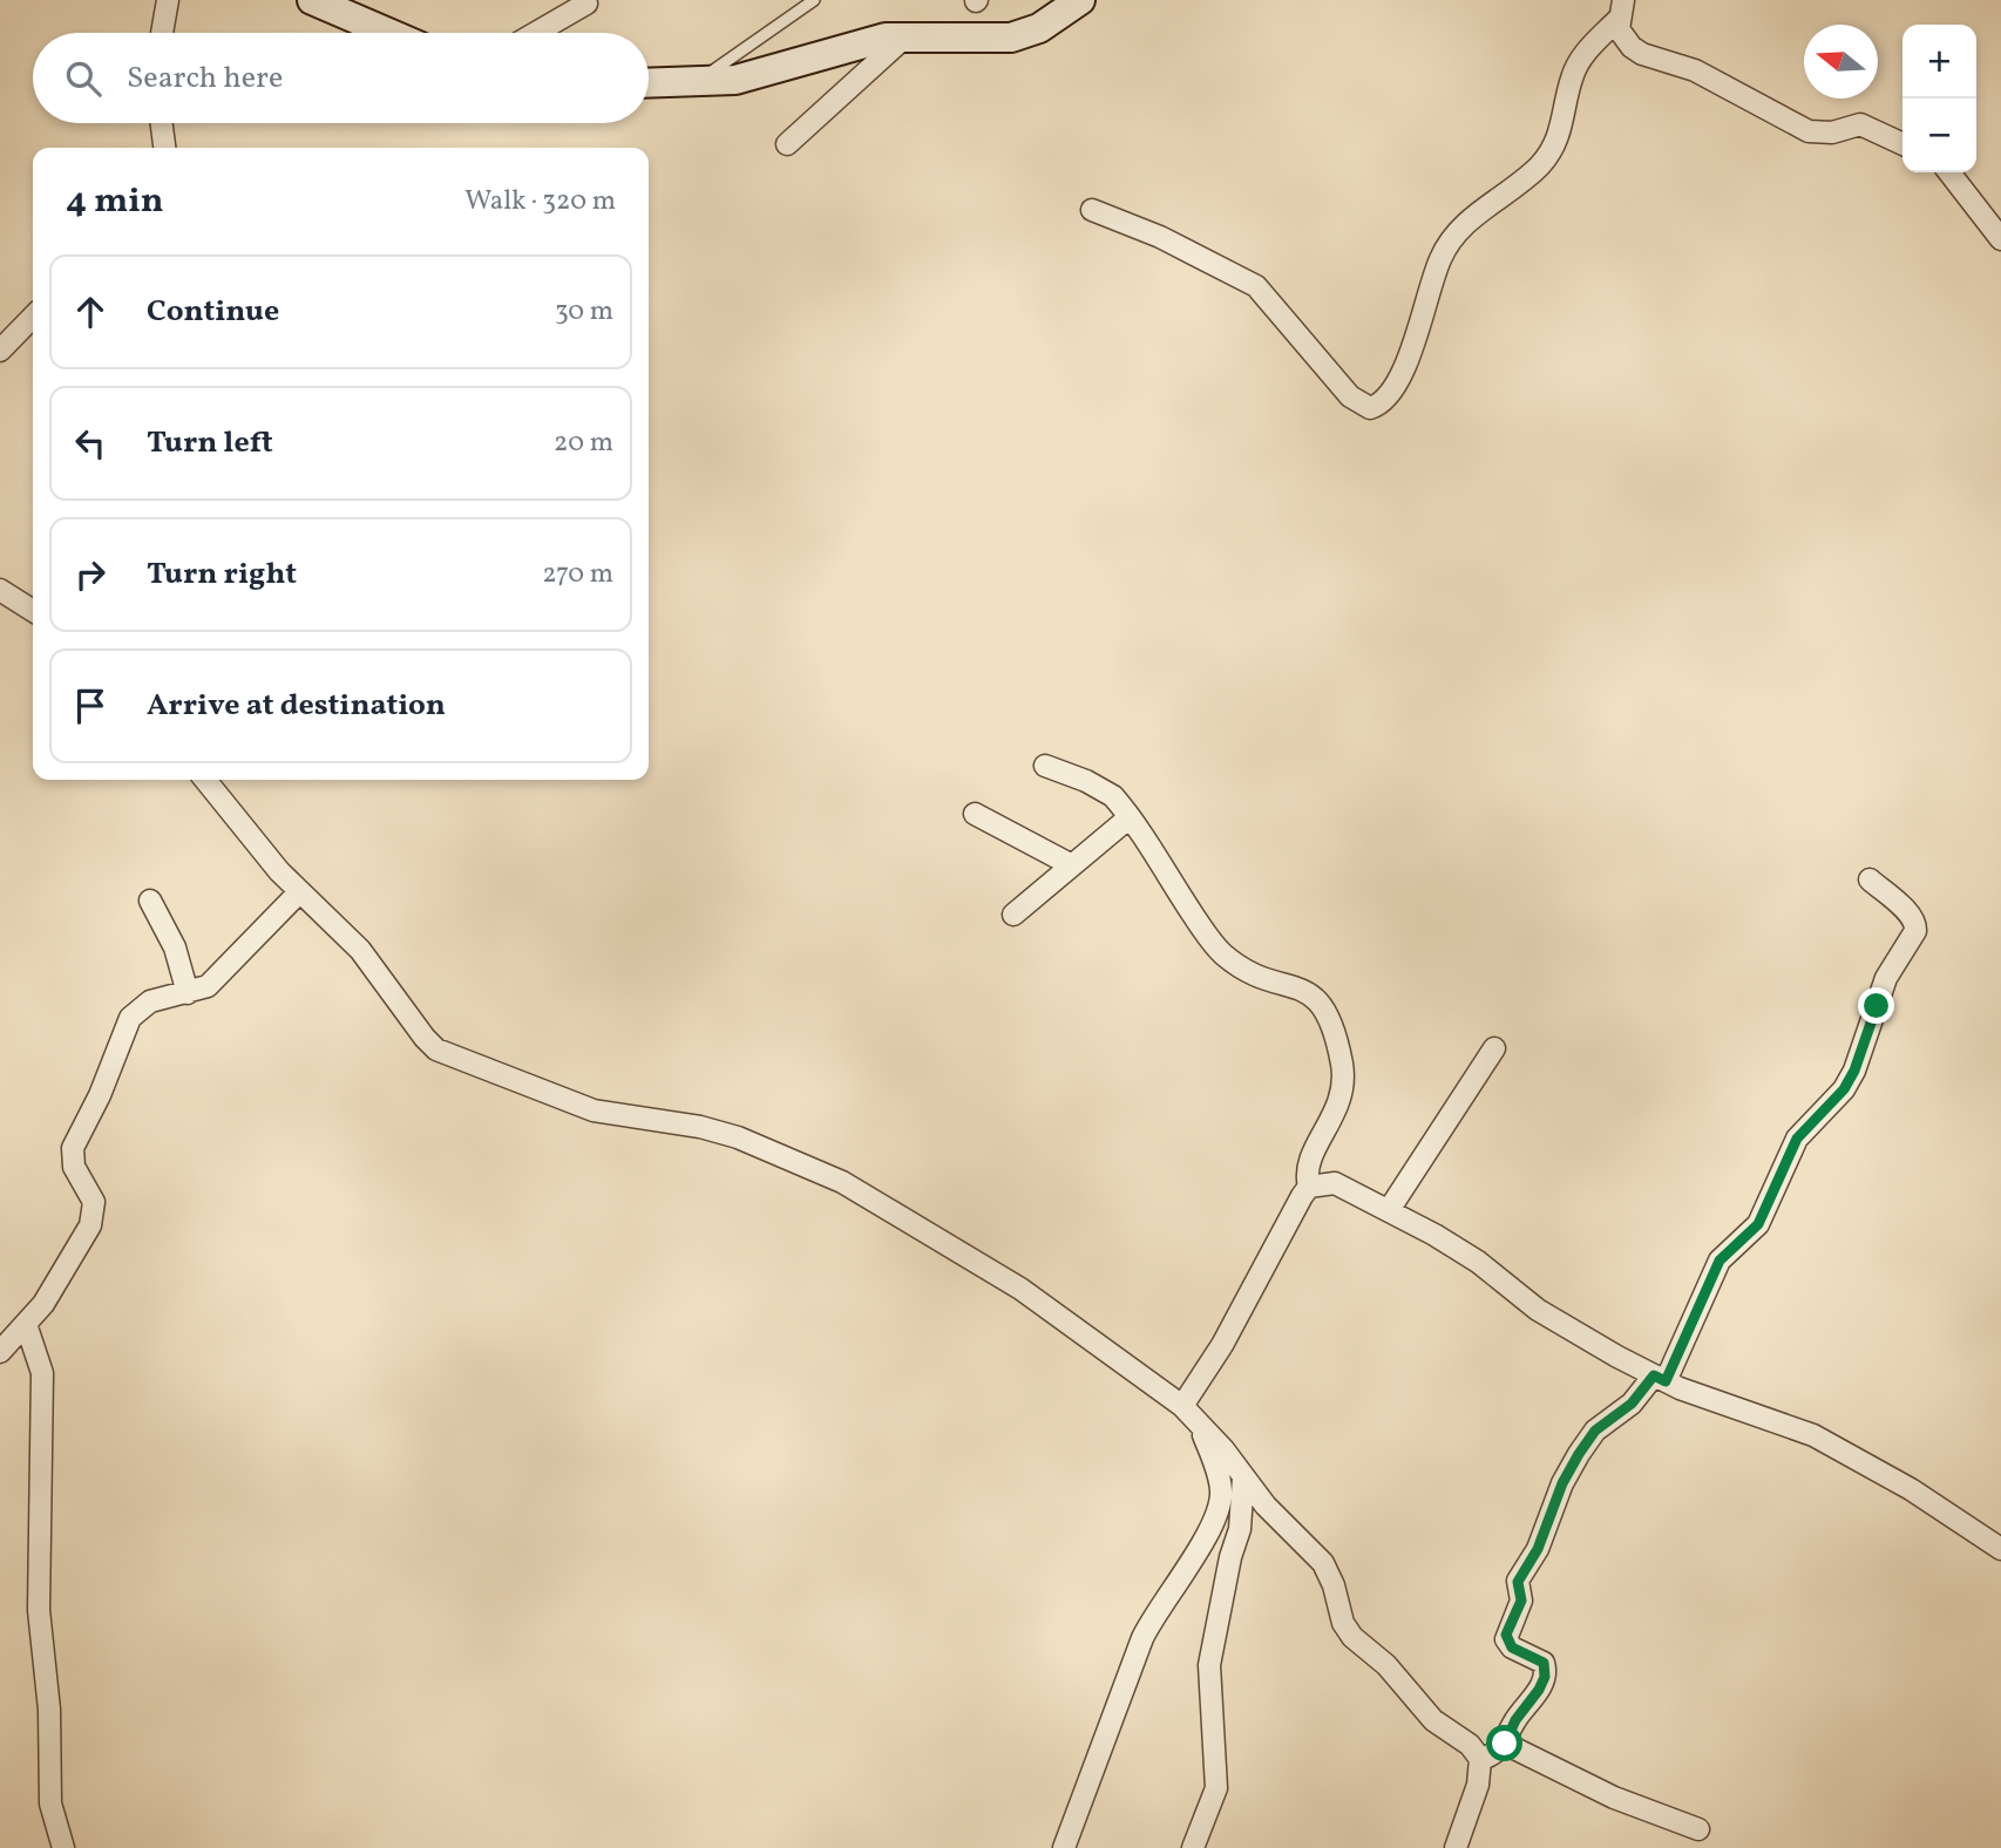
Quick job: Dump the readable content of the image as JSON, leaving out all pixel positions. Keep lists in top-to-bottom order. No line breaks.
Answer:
{"north":"left","page":{"map_buttons":["+","−"],"search":"Search here","heading":["4 min","Walk · 320 m"],"list":[["Continue","30 m"],["Turn left","20 m"],["Turn right","270 m"],"Arrive at destination"]}}
